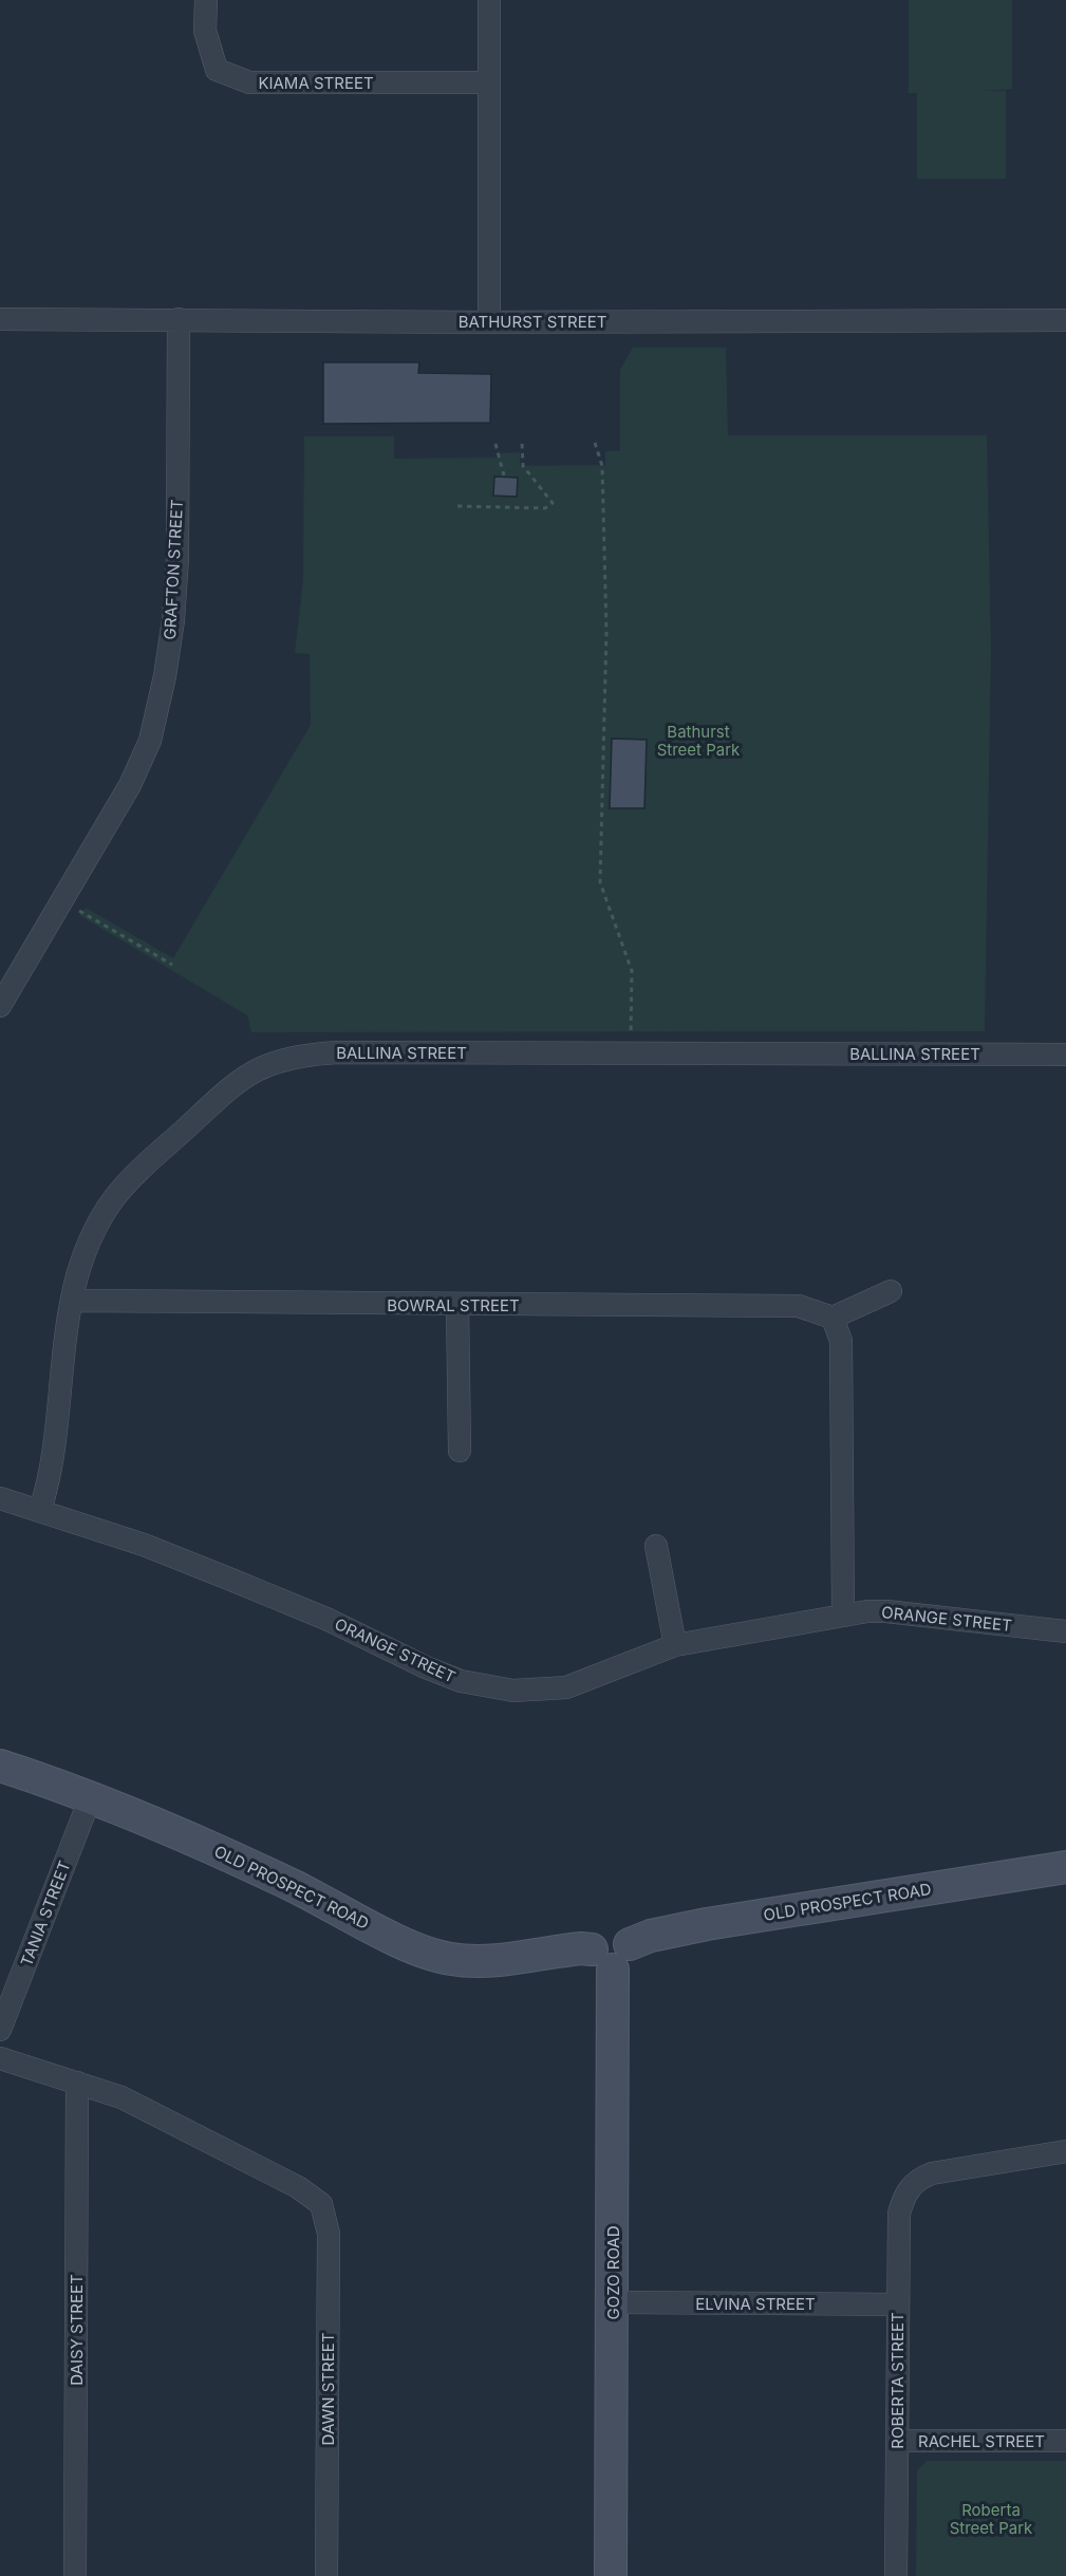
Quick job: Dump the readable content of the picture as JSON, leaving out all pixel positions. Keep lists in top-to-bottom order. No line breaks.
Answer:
{"streets":{"main road":["OLD PROSPECT ROAD","GOZO ROAD"],"street":["KIAMA STREET","BATHURST STREET","GRAFTON STREET","BALLINA STREET","BOWRAL STREET","ORANGE STREET","TANIA STREET","ELVINA STREET","DAISY STREET","ROBERTA STREET","DAWN STREET","RACHEL STREET"]},"crossings":[["BATHURST STREET","GRAFTON STREET"],["BALLINA STREET","BOWRAL STREET"],["BALLINA STREET","ORANGE STREET"],["OLD PROSPECT ROAD","TANIA STREET"],["OLD PROSPECT ROAD","GOZO ROAD"],["GOZO ROAD","ELVINA STREET"],["ELVINA STREET","ROBERTA STREET"],["DAISY STREET","DAWN STREET"],["ROBERTA STREET","RACHEL STREET"]],"parks":["Bathurst Street Park","Roberta Street Park"]}
